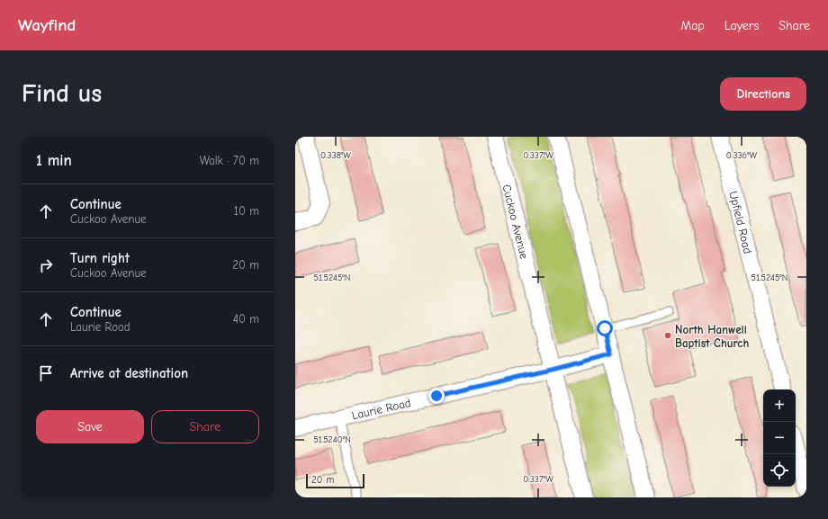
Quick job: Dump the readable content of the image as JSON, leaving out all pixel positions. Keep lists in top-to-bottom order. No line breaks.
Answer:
{"streets":{"street":["Cuckoo Avenue","Upfield Road","Laurie Road"]},"crossings":[["Cuckoo Avenue","Laurie Road"]],"places":["North Hanwell Baptist Church"],"scale_bar":"20 m","page":{"header":"Wayfind","nav":["Map","Layers","Share"],"buttons":["Directions",["Save","Share"]],"title":"Find us","heading":["1 min","Walk · 70 m"],"list":[["Continue","Cuckoo Avenue","10 m"],["Turn right","Cuckoo Avenue","20 m"],["Continue","Laurie Road","40 m"],"Arrive at destination"],"map_buttons":["+","−"],"scale":"20 m"},"coordinates":["0.338°W","0.337°W","0.336°W","51.5245°N","51.5240°N"]}
